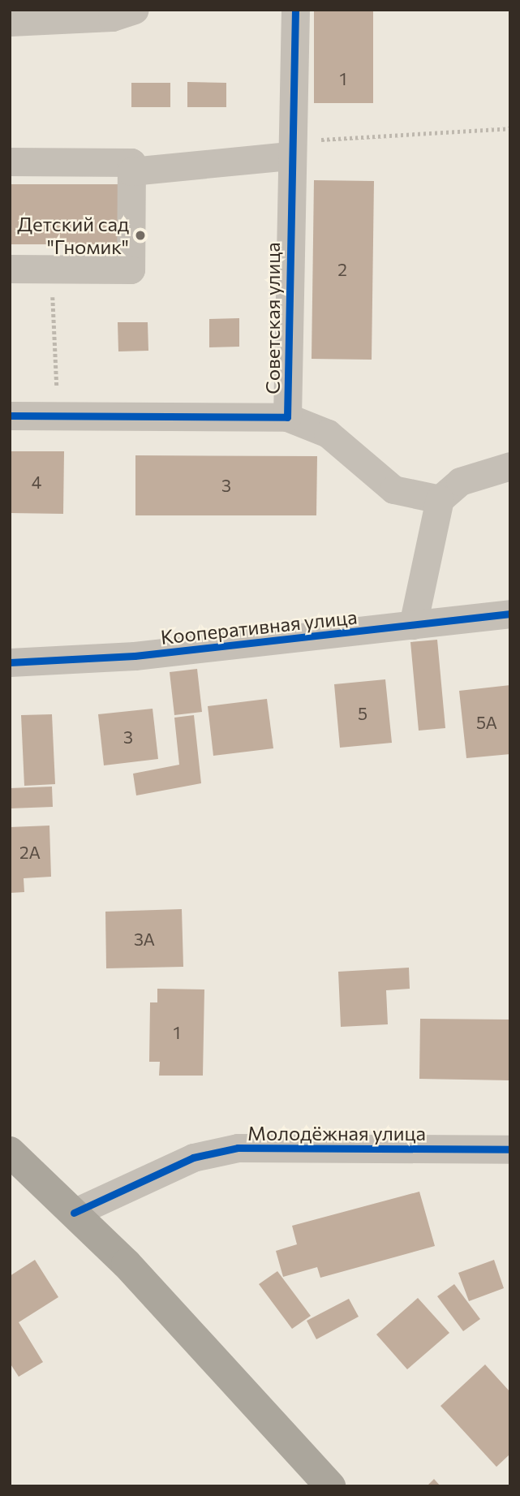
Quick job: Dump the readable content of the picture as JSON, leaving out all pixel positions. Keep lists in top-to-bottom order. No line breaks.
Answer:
{"streets":{"street":["Советская улица","Кооперативная улица","Молодёжная улица"]},"places":["Детский сад \"Гномик\""],"house_numbers":["1","2","4","3","5","5А","3","2А","3А","1"]}
